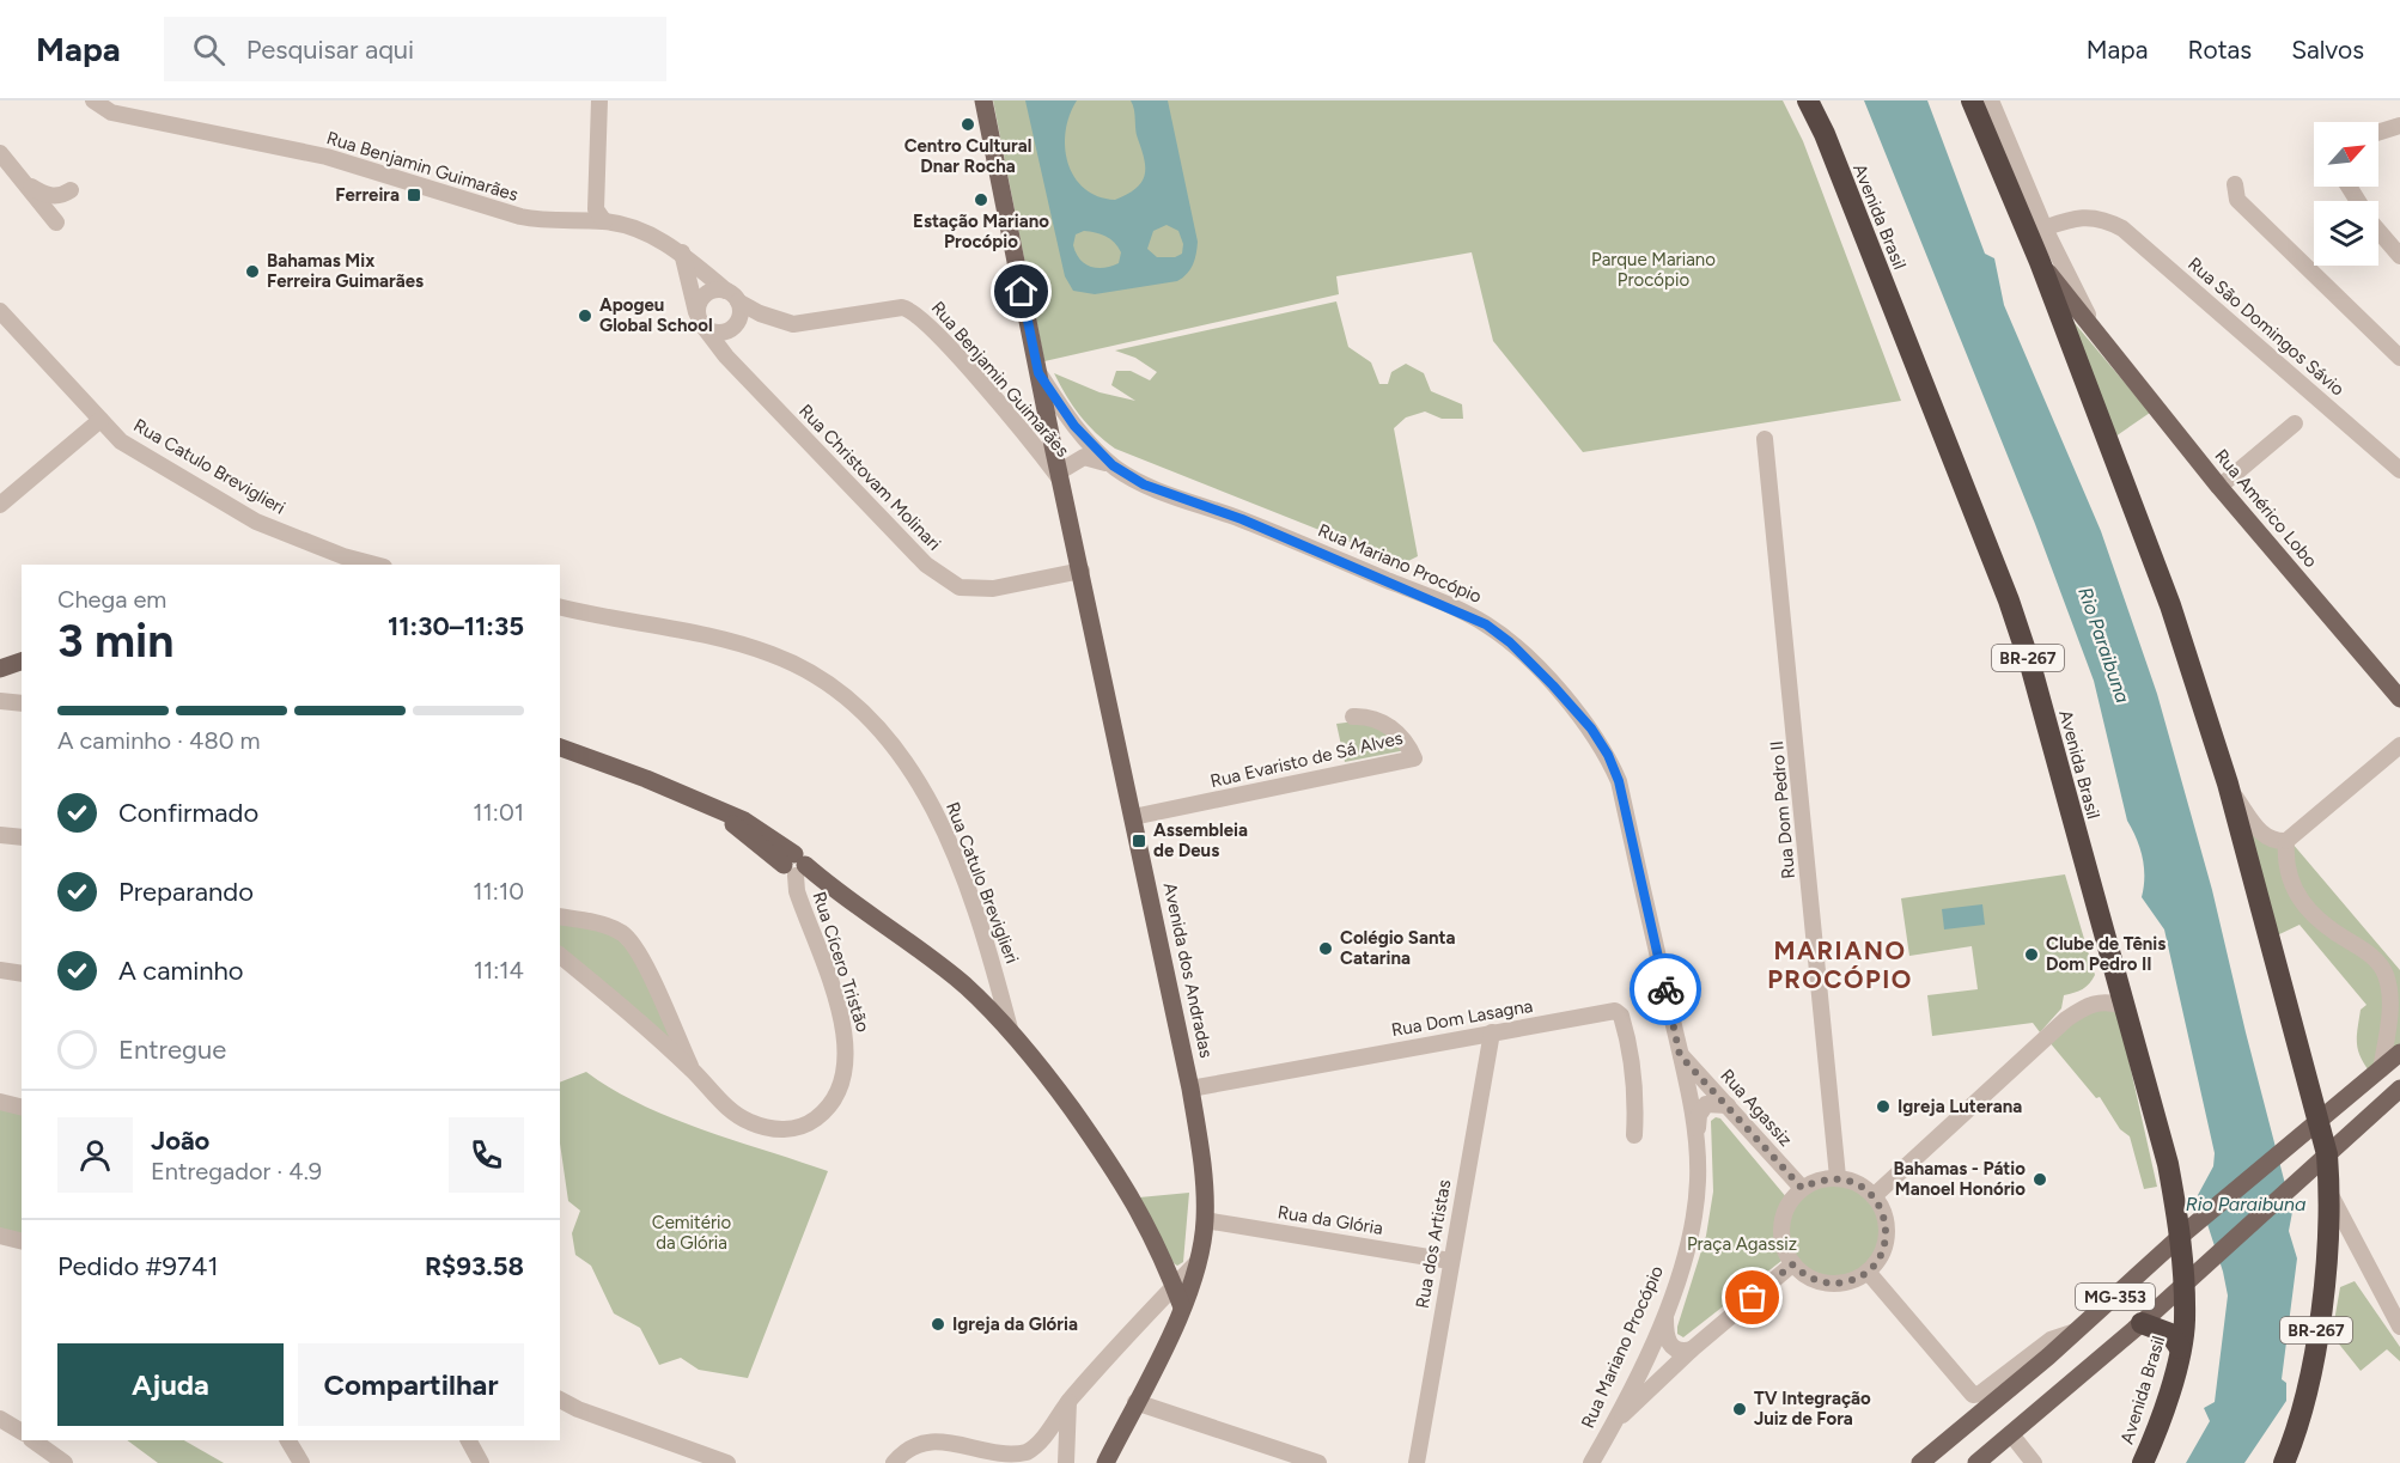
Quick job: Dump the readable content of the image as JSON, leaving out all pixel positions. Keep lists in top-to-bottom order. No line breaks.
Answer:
{"streets":{"highway":["Avenida Brasil","BR-267"],"main road":["Rua Américo Lobo","Rua Mariano Procópio","Avenida dos Andradas","MG-353"],"street":["Rua Benjamin Guimarães","Rua São Domingos Sávio","Rua Catulo Breviglieri","Rua Christovam Molinari","Rua Evaristo de Sá Alves","Rua Dom Pedro II","Rua Cícero Tristão","Rua Dom Lasagna","Rua Agassiz","Rua da Glória","Rua dos Artistas"]},"crossings":[["Rua Benjamin Guimarães","Rua Christovam Molinari"],["Rua Benjamin Guimarães","Rua Mariano Procópio"],["Rua Benjamin Guimarães","Avenida dos Andradas"],["Avenida Brasil","MG-353"],["Rua São Domingos Sávio","Rua Américo Lobo"],["Rua São Domingos Sávio","BR-267"],["Rua Christovam Molinari","Avenida dos Andradas"],["Rua Américo Lobo","BR-267"],["Rua Mariano Procópio","Avenida dos Andradas"],["Rua Mariano Procópio","Rua Agassiz"],["BR-267","MG-353"],["Rua Evaristo de Sá Alves","Avenida dos Andradas"],["Rua Dom Pedro II","Rua Agassiz"],["Avenida dos Andradas","Rua Dom Lasagna"],["Avenida dos Andradas","Rua da Glória"],["Rua Dom Lasagna","Rua dos Artistas"],["Rua da Glória","Rua dos Artistas"]],"districts":["MARIANO PROCÓPIO"],"water":["Rio Paraibuna"],"parks":["Parque Mariano Procópio","Cemitério da Glória","Praça Agassiz"],"places":{"other":["Centro Cultural Dnar Rocha","Estação Mariano Procópio","Bahamas Mix Ferreira Guimarães","Apogeu Global School","Colégio Santa Catarina","Clube de Tênis Dom Pedro II","Igreja Luterana","Bahamas - Pátio Manoel Honório","Igreja da Glória","TV Integração Juiz de Fora"],"transit":["Ferreira","Assembleia de Deus"]},"north":"top right","page":{"header":"Mapa","search":"Pesquisar aqui","nav":["Mapa","Rotas","Salvos"],"heading":["3 min","Chega em","11:30–11:35"],"panel":["João","Entregador · 4.9","Pedido #9741","R$93.58"],"bar":"A caminho · 480 m","list":[["Confirmado","11:01"],["Preparando","11:10"],["A caminho","11:14"],"Entregue"],"buttons":["Ajuda","Compartilhar"]}}
